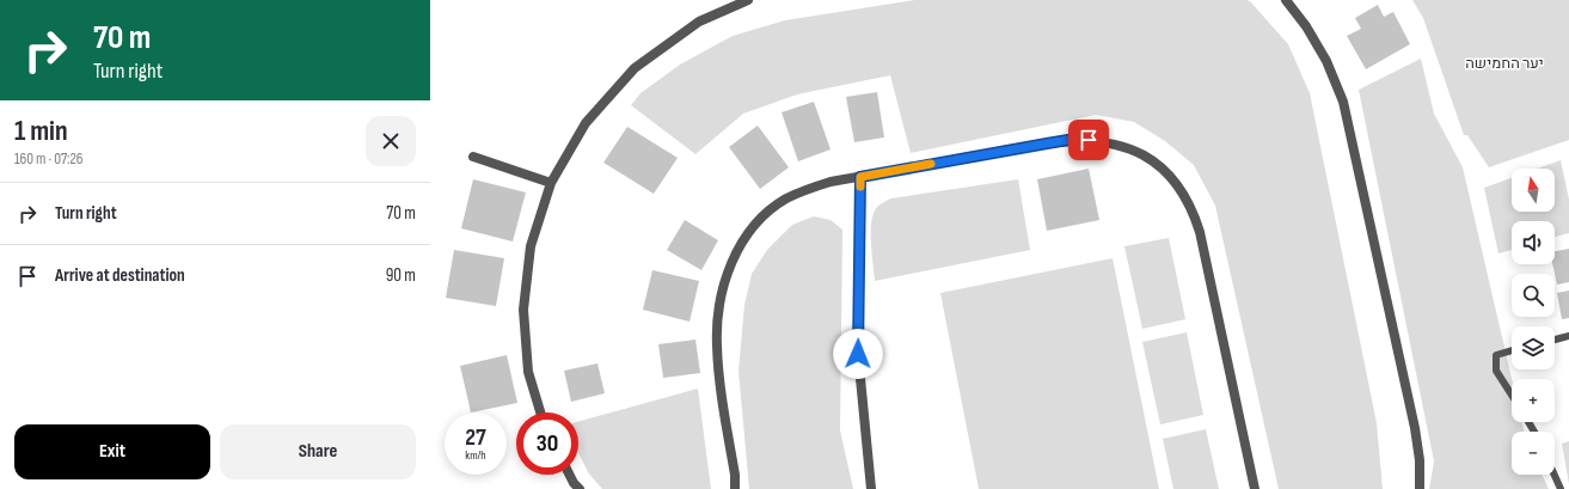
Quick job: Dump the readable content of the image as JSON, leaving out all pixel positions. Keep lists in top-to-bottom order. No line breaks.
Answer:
{"parks":["יער החמישה"],"north":"top","page":{"turn":["70 m","Turn right"],"heading":["1 min","160 m · 07:26"],"map_buttons":["+","−"],"list":[{"name":"Turn right","value":"70 m"},{"name":"Arrive at destination","value":"90 m"}],"speed":"27 km/h","limit":"30","buttons":["Exit","Share"]}}
